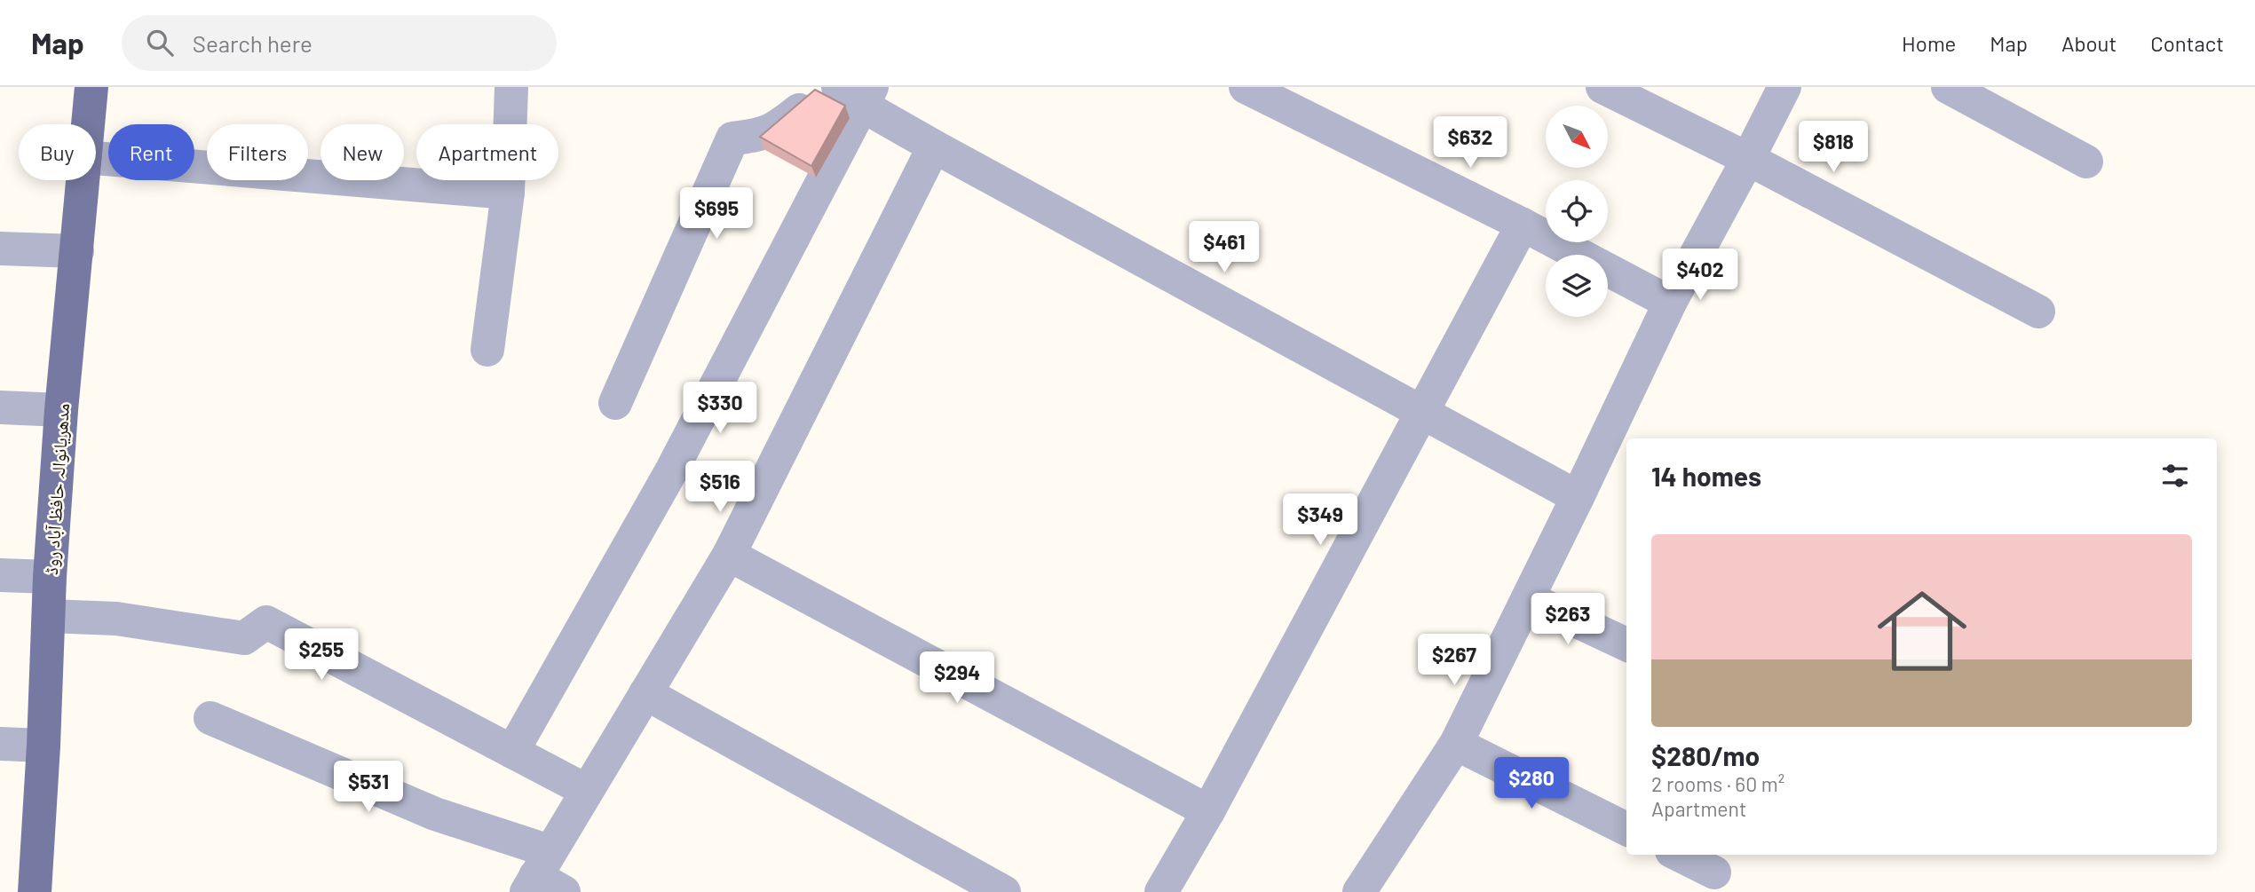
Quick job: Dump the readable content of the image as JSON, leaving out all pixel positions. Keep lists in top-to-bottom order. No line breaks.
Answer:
{"streets":{"main road":["مدھریانوالہ حافظ آباد روڈ"]},"north":"bottom right","page":{"header":"Map","search":"Search here","nav":["Home","Map","About","Contact"],"price":["$632","$818","$695","$461","$402","$330","$516","$349","$263","$255","$267","$294","$280","$531"],"chip":["Buy","Rent","Filters","New","Apartment"],"heading":"14 homes","list":[{"name":"$280/mo","note":"2 rooms · 60 m² · Apartment"}]}}
